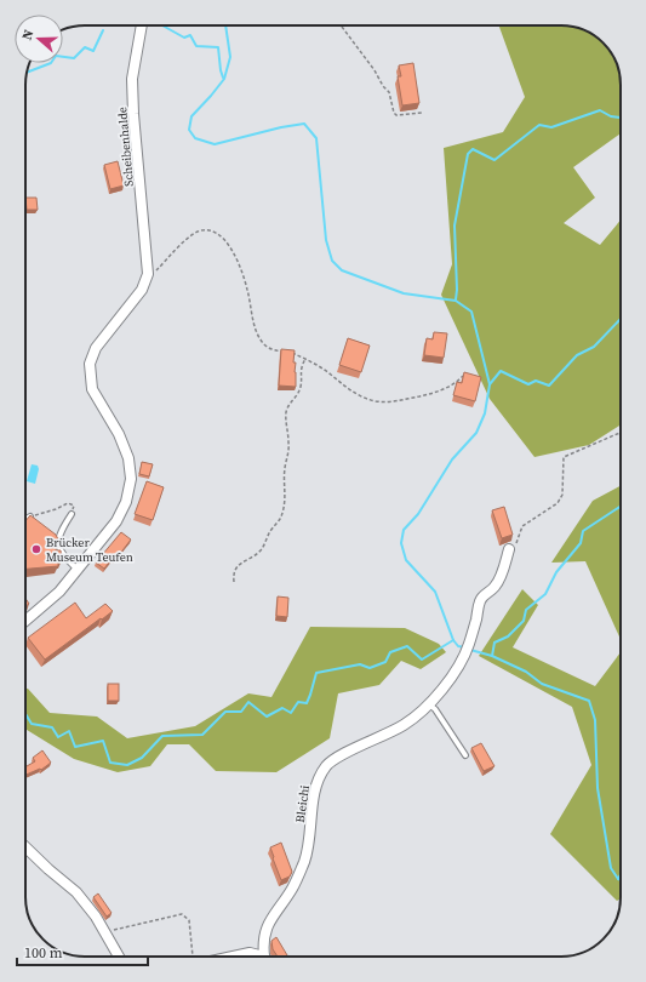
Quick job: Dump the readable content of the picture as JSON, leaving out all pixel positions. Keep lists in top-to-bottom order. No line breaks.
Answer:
{"streets":{"street":["Scheibenhalde","Bleichi"]},"places":["Brücker Museum Teufen"],"scale_bar":"100 m","north":"left"}
